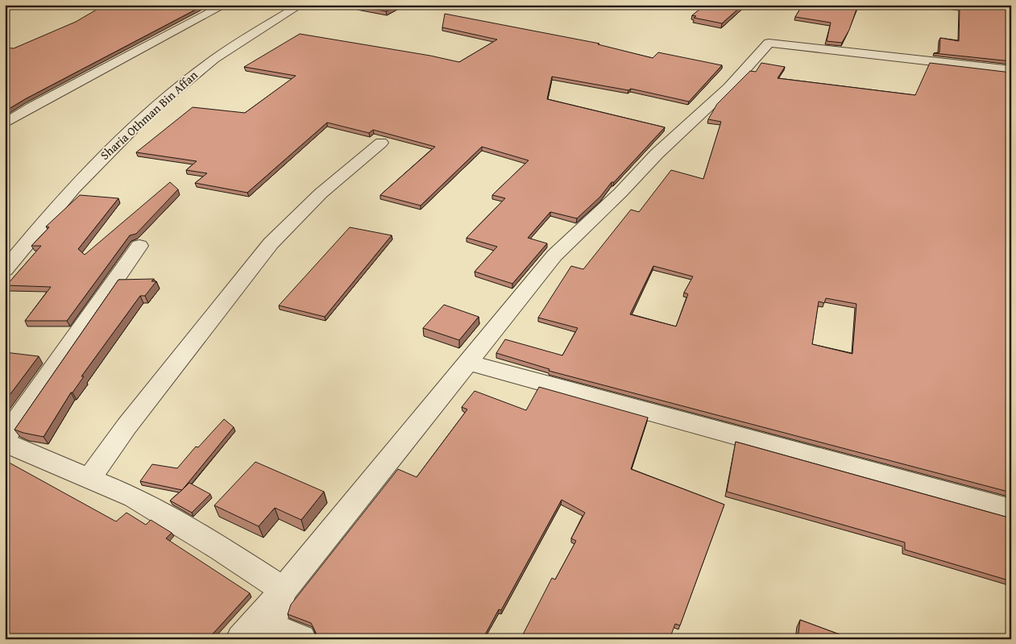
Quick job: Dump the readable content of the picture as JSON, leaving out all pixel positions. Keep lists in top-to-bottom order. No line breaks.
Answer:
{"streets":{"street":["Sharia Othman Bin Affan"]}}
